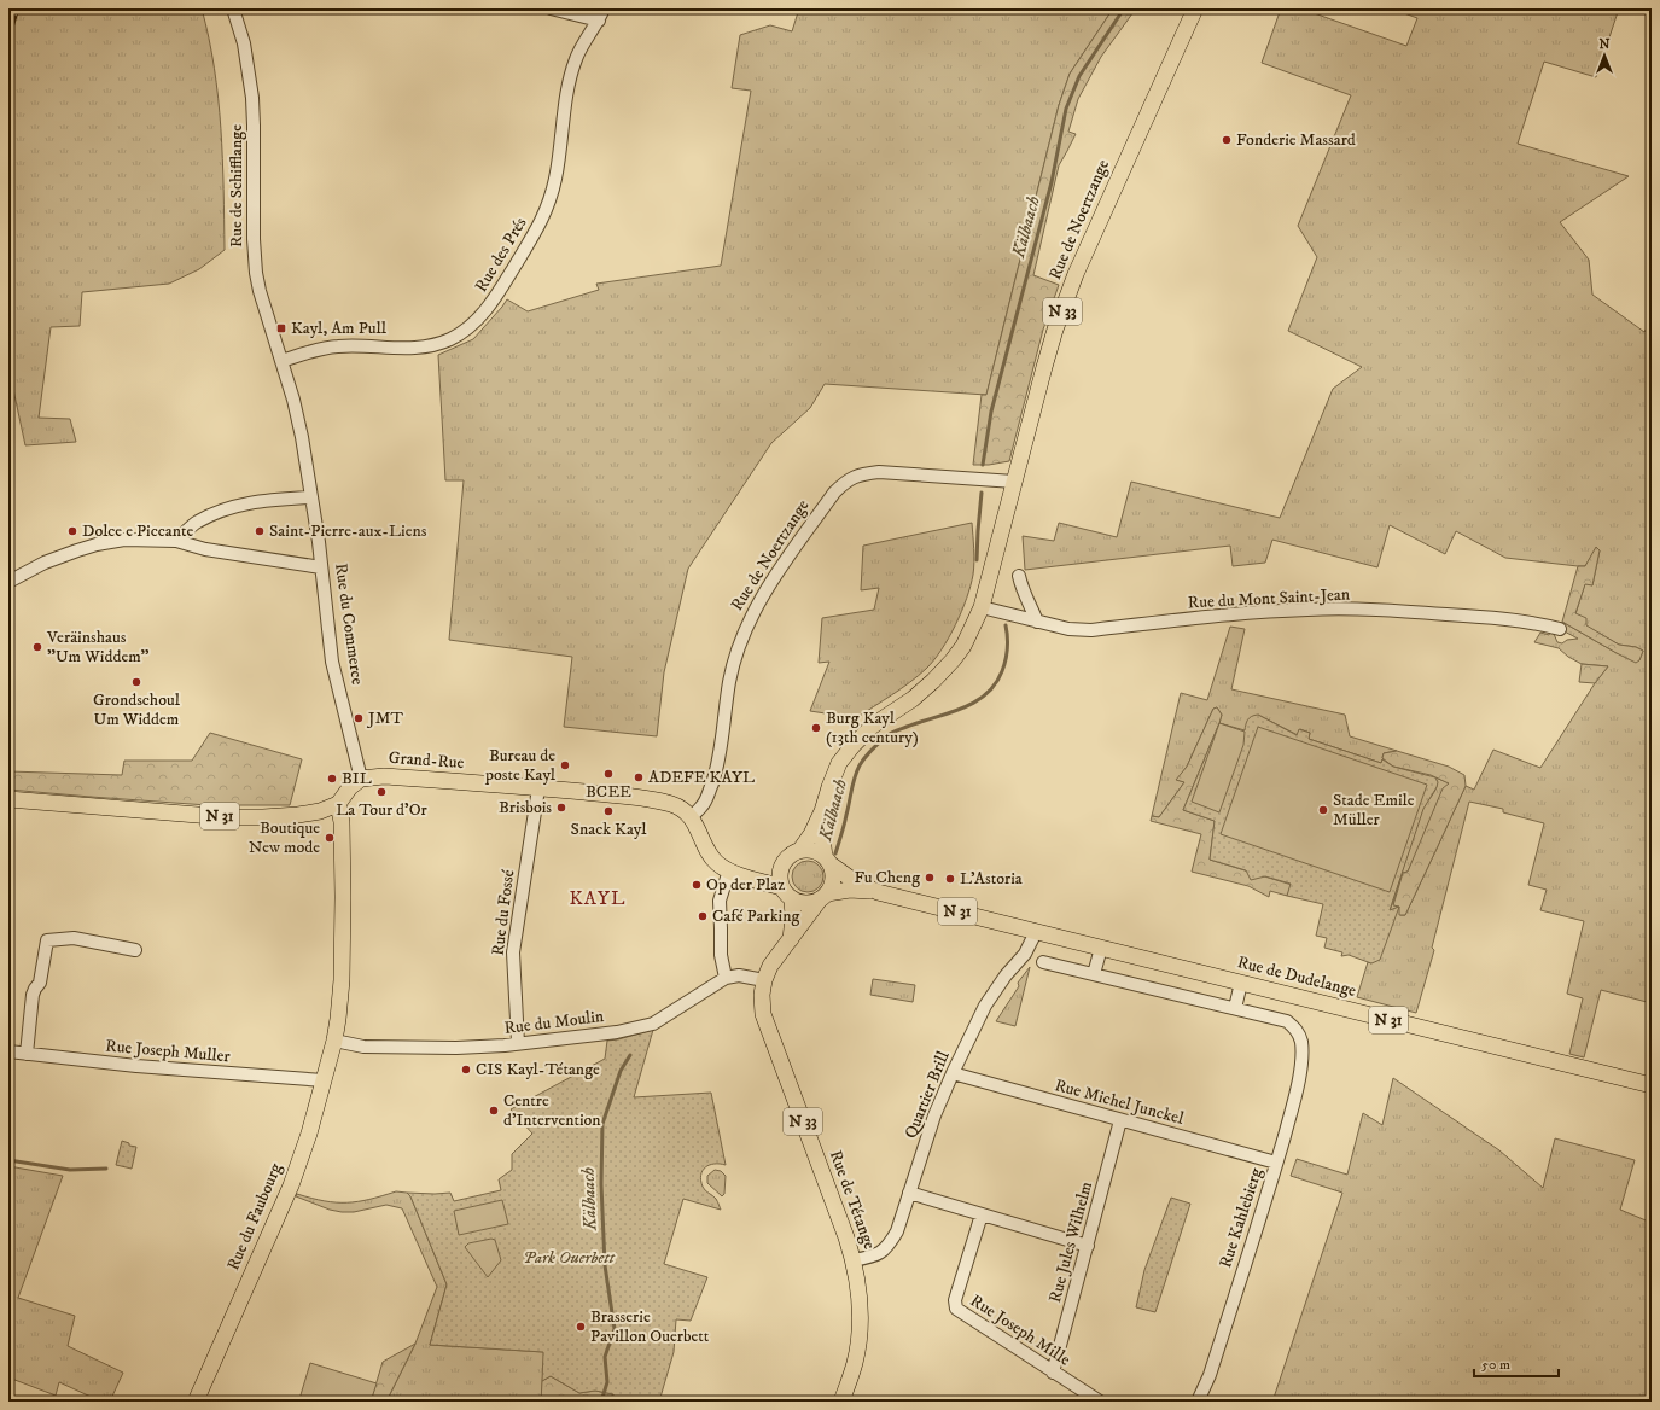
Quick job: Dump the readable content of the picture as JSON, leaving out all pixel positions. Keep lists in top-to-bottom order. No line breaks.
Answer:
{"streets":{"main road":["Rue de Noertzange","N 33","Grand-Rue","N 31","Rue de Dudelange","Rue de Tétange","Rue du Faubourg"],"street":["Rue de Schifflange","Rue des Prés","Rue du Mont Saint-Jean","Rue du Commerce","Rue du Fossé","Rue du Moulin","Rue Joseph Muller","Quartier Brill","Rue Michel Junckel","Rue Kahlebierg","Rue Jules Wilhelm","Rue Joseph Mille"]},"crossings":[["Rue de Schifflange","Rue des Prés"],["Rue de Schifflange","Rue du Commerce"],["Rue de Noertzange","N 33"],["Rue de Noertzange","Rue du Mont Saint-Jean"],["Rue de Noertzange","Grand-Rue"],["Rue des Prés","Rue du Commerce"],["N 33","Rue de Dudelange"],["N 33","Rue de Tétange"],["Rue du Commerce","Grand-Rue"],["Grand-Rue","Rue du Fossé"],["Rue du Fossé","Rue du Moulin"],["Rue de Dudelange","Quartier Brill"],["Rue du Moulin","Rue du Faubourg"],["Rue Joseph Muller","Rue du Faubourg"],["Quartier Brill","Rue Michel Junckel"],["Quartier Brill","Rue de Tétange"],["Rue Michel Junckel","Rue Kahlebierg"],["Rue Michel Junckel","Rue Jules Wilhelm"],["Rue Jules Wilhelm","Rue Joseph Mille"]],"districts":["KAYL"],"water":["Kälbaach"],"parks":["Park Ouerbett"],"places":{"other":["Fonderie Massard","Dolce e Piccante","Saint-Pierre-aux-Liens","Veräinshaus \"Um Widdem\"","Grondschoul Um Widdem","JMT","Burg Kayl (13th century)","Bureau de poste Kayl","BCEE","ADEFE KAYL","BIL","La Tour d'Or","Brisbois","Stade Emile Müller","Snack Kayl","Boutique New mode","Fu Cheng","L'Astoria","Op der Plaz","Café Parking","CIS Kayl-Tétange","Centre d'Intervention","Brasserie Pavillon Ouerbett"],"transit":["Kayl, Am Pull"]},"scale_bar":"50 m","north":"top"}
